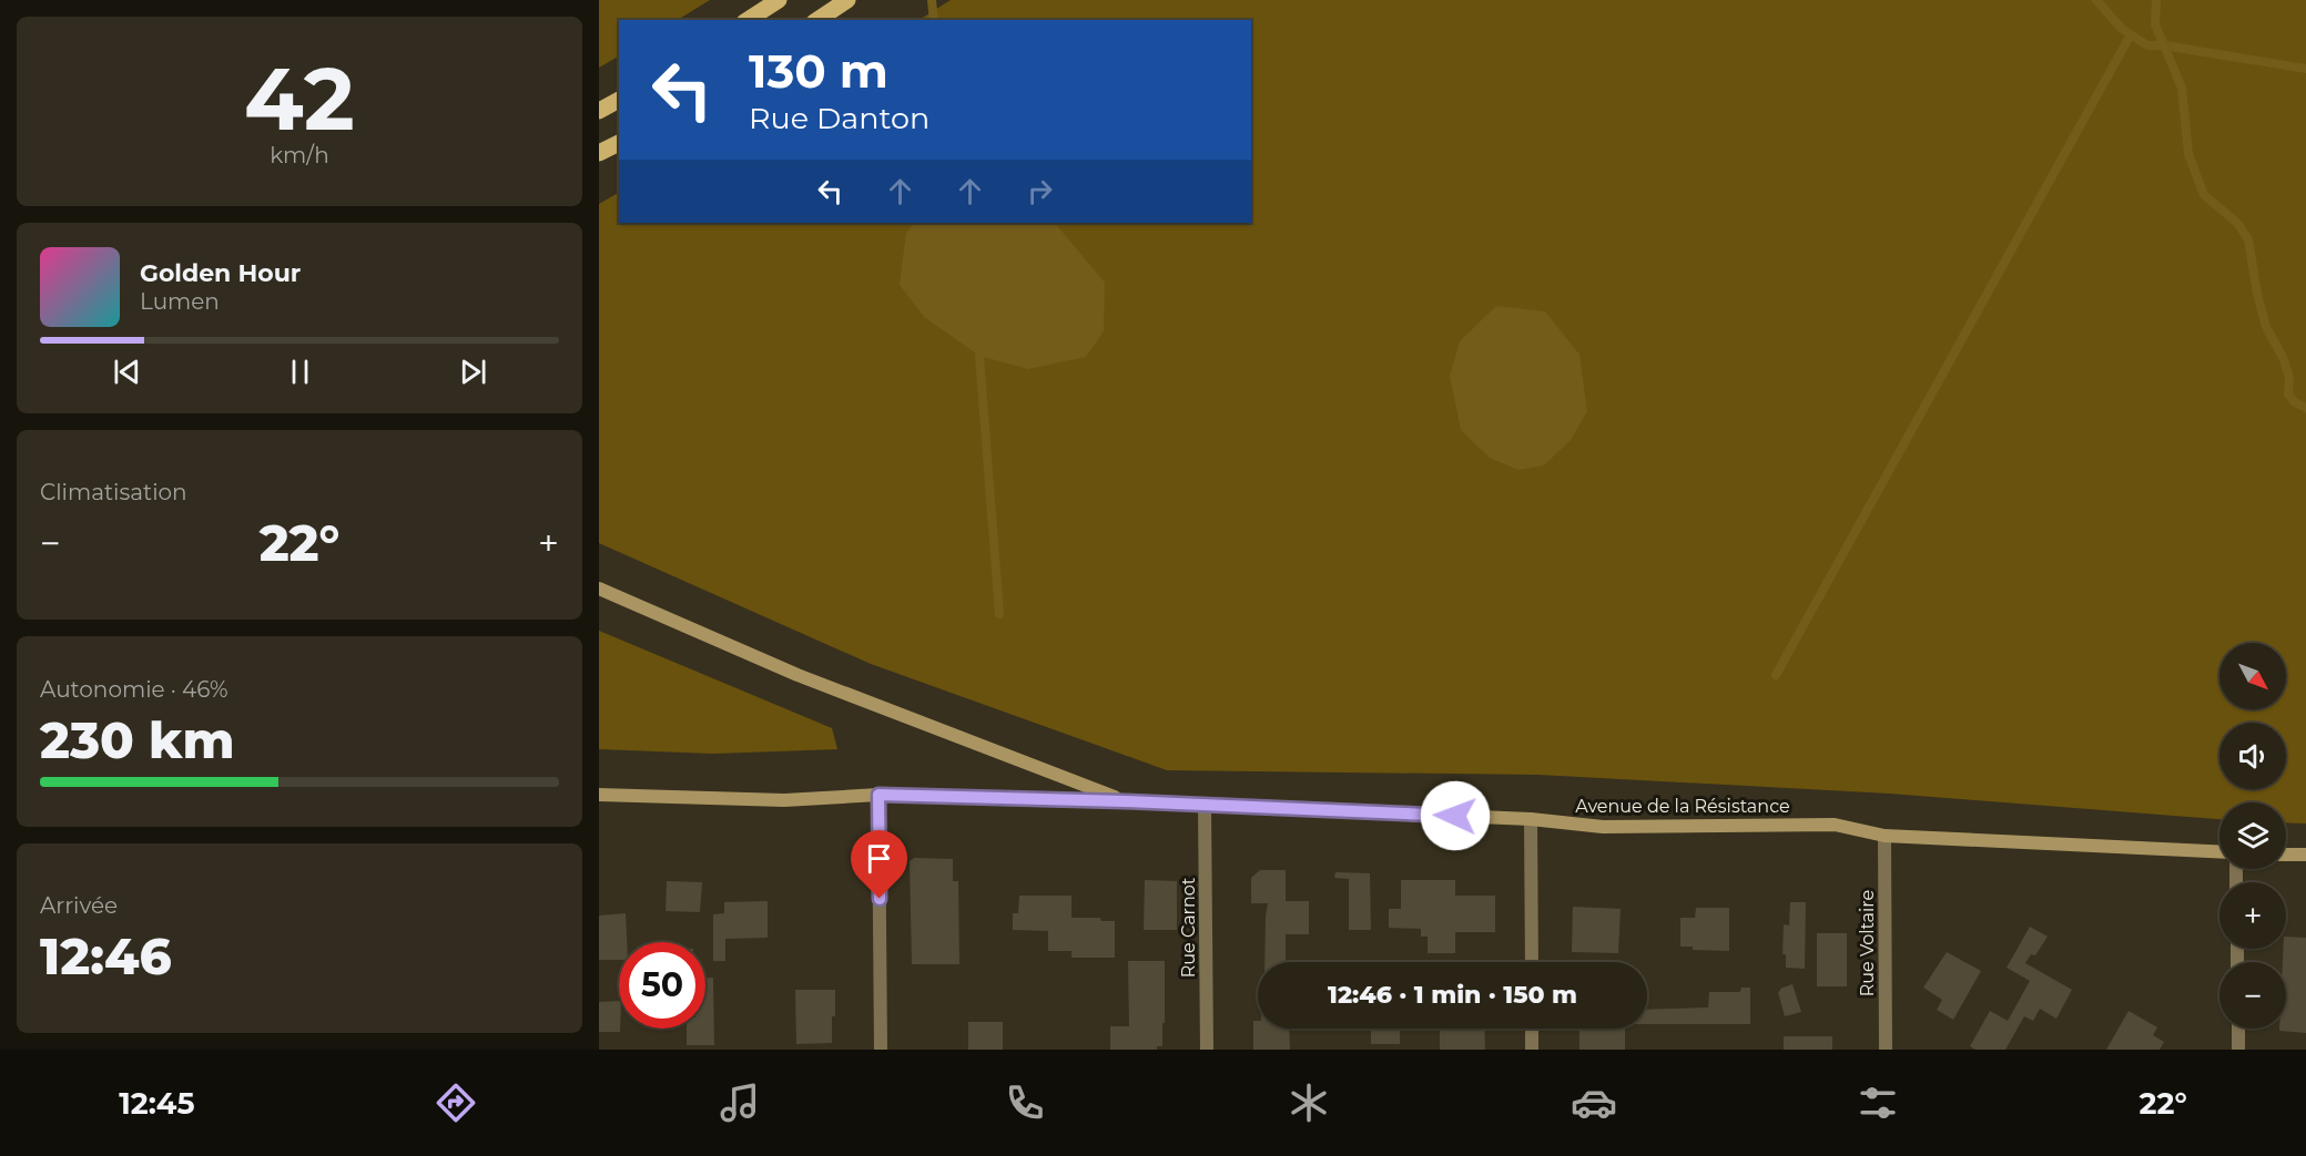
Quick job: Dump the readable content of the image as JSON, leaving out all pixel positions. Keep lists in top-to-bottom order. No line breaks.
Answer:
{"streets":{"main road":["Avenue de la Résistance"],"street":["Rue Carnot","Rue Voltaire"]},"crossings":[["Avenue de la Résistance","Rue Carnot"],["Avenue de la Résistance","Rue Voltaire"]],"north":"bottom right","page":{"tile":[["42","km/h"],"Climatisation",["Autonomie · 46%","230 km"],["Arrivée","12:46"]],"turn":["130 m","Rue Danton"],"song":["Golden Hour","Lumen"],"heat":["−","22°","+"],"map_buttons":["+","−"],"limit":"50","trip":"12:46 · 1 min · 150 m","tabs":["12:45","22°"]}}
